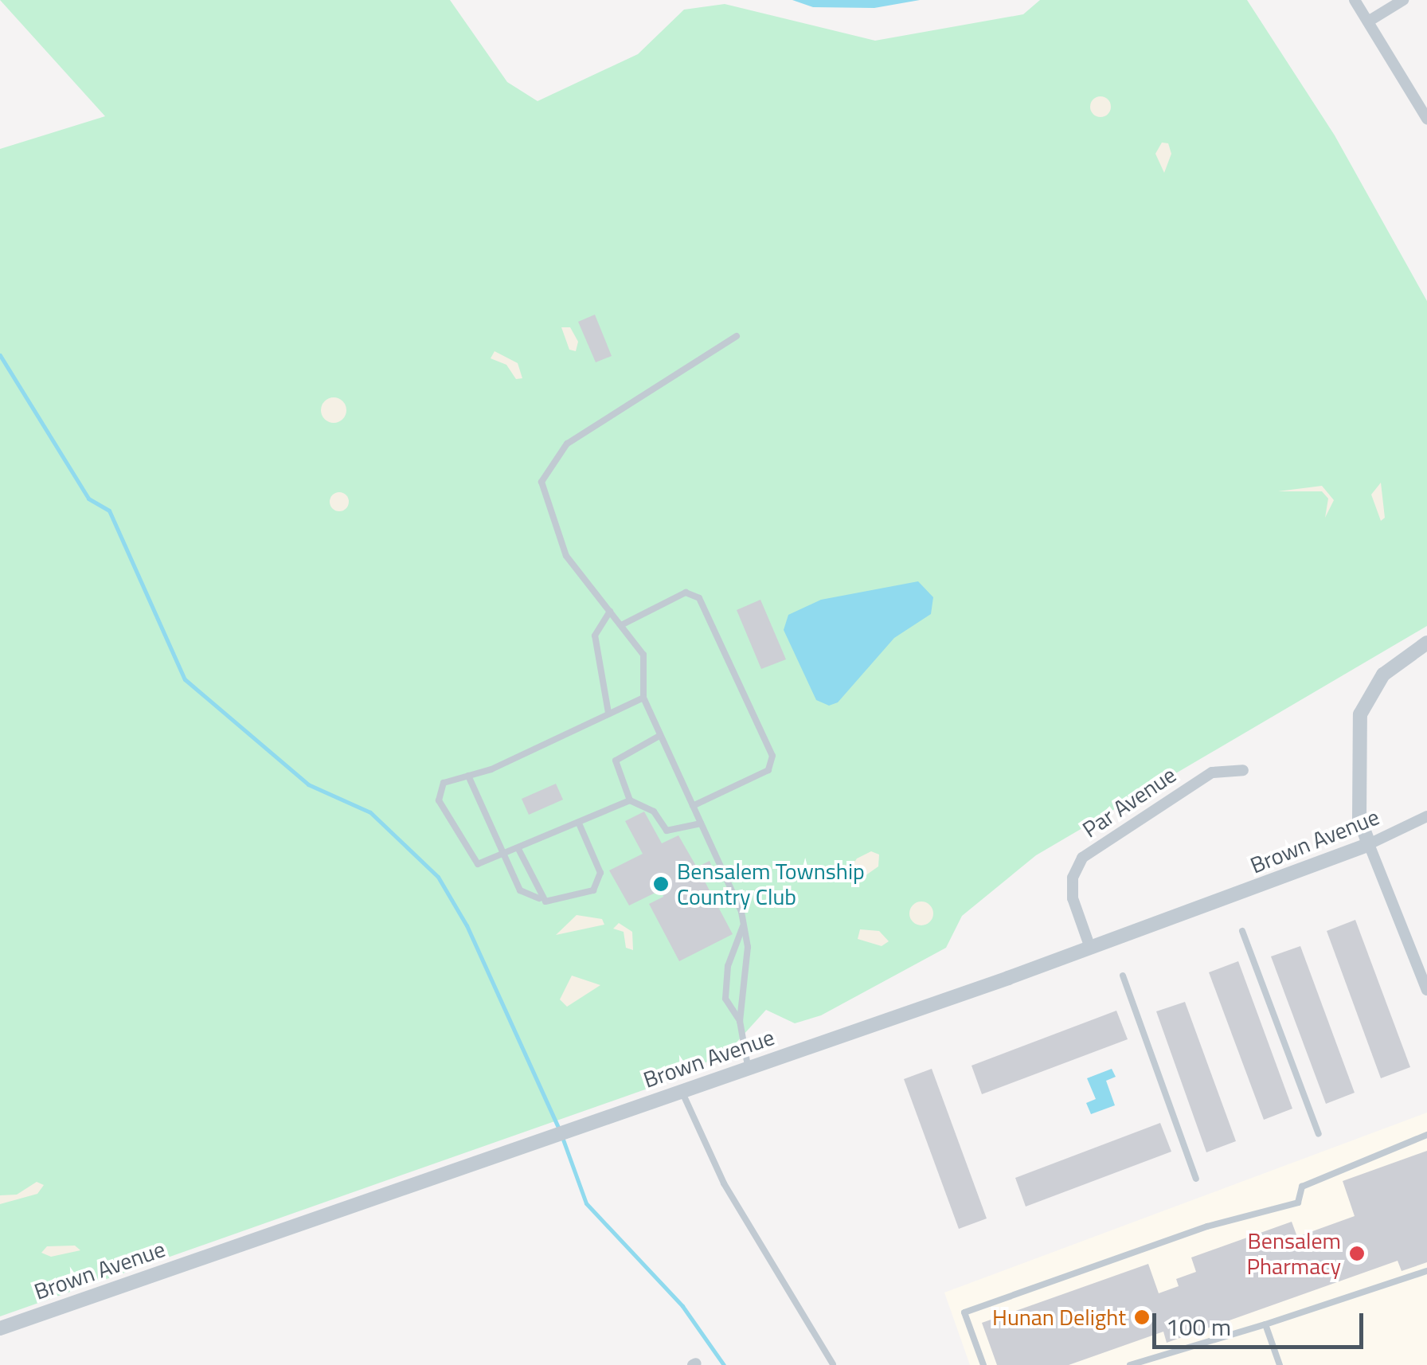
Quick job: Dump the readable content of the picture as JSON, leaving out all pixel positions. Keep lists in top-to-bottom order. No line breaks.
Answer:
{"streets":{"street":["Par Avenue","Brown Avenue"]},"crossings":[["Par Avenue","Brown Avenue"]],"places":["Bensalem Township Country Club","Bensalem Pharmacy","Hunan Delight"],"scale_bar":"100 m"}
